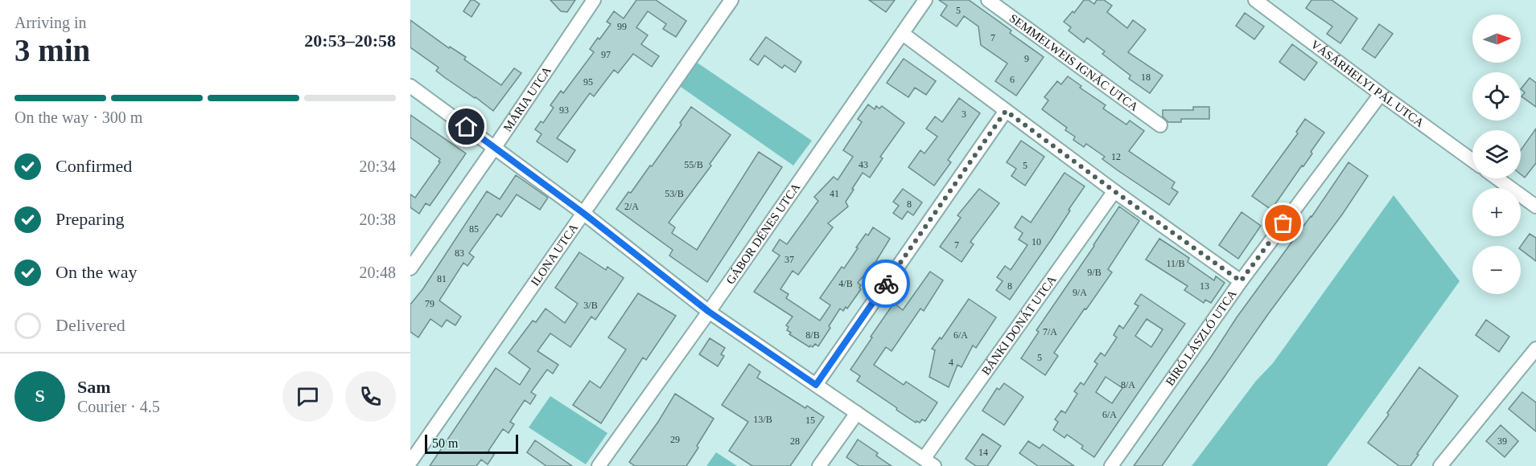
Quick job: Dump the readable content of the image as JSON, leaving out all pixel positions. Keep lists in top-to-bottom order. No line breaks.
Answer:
{"streets":{"street":["SEMMELWEIS IGNÁC UTCA","VÁSÁRHELYI PÁL UTCA","MÁRIA UTCA","GÁBOR DÉNES UTCA","ILONA UTCA","BÁNKI DONÁT UTCA","BÍRÓ LÁSZLÓ UTCA"]},"crossings":[["VÁSÁRHELYI PÁL UTCA","BÍRÓ LÁSZLÓ UTCA"]],"house_numbers":["5","99","7","97","9","18","6","95","93","3","12","55/B","43","5","53/B","41","8","2/A","85","10","7","83","37","11/B","9/B","81","4/B","8","13","9/A","79","3/B","7/A","8/B","6/A","5","4","8/A","6/A","13/B","15","29","28","39","14"],"scale_bar":"50 m","north":"right","page":{"heading":["3 min","Arriving in","20:53–20:58"],"panel":["Sam","Courier · 4.5"],"map_buttons":["+","−"],"bar":"On the way · 300 m","list":[["Confirmed","20:34"],["Preparing","20:38"],["On the way","20:48"],"Delivered"],"round":"S","scale":"50 m"}}
